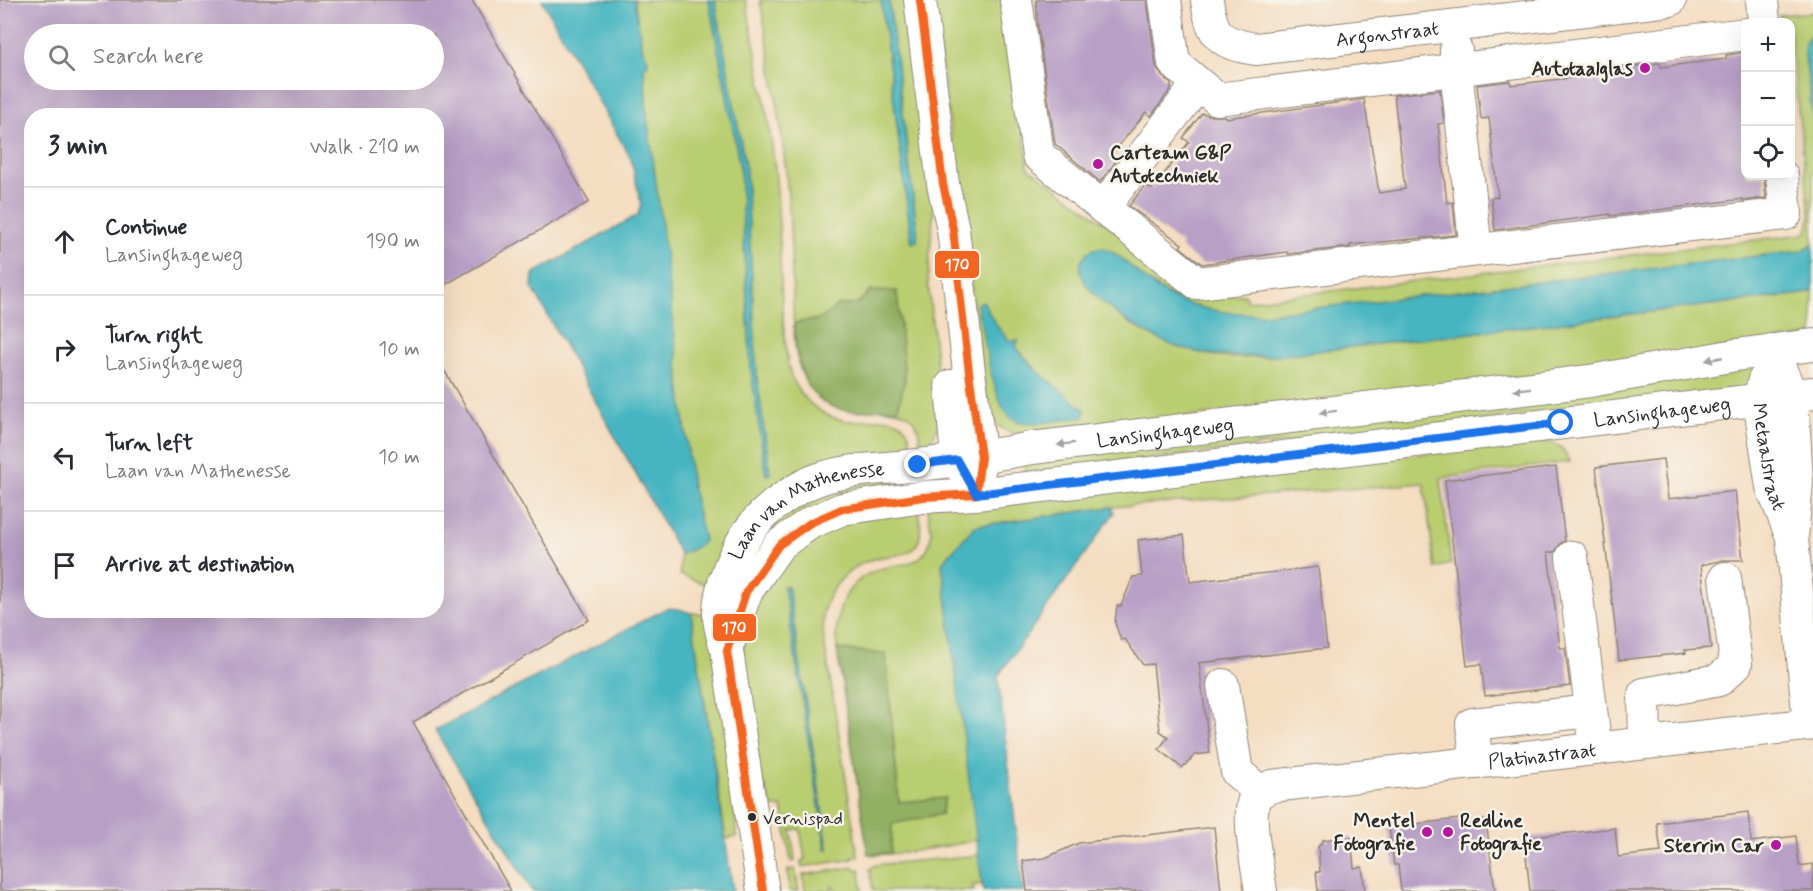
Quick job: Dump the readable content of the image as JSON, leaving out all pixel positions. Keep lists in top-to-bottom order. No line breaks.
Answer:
{"streets":{"street":["Argonstraat","Lansinghageweg","Metaalstraat","Laan van Mathenesse","Platinastraat"]},"crossings":[["Lansinghageweg","Metaalstraat"],["Lansinghageweg","Laan van Mathenesse"],["Metaalstraat","Platinastraat"]],"places":["Autotaalglas","Carteam G&P Autotechniek","Vernispad","Mentel Fotografie","Redline Fotografie","Sterrin Car"],"lines":["transit line 170"],"page":{"map_buttons":["+","−"],"search":"Search here","heading":["3 min","Walk · 210 m"],"list":[["Continue","Lansinghageweg","190 m"],["Turn right","Lansinghageweg","10 m"],["Turn left","Laan van Mathenesse","10 m"],"Arrive at destination"]}}
